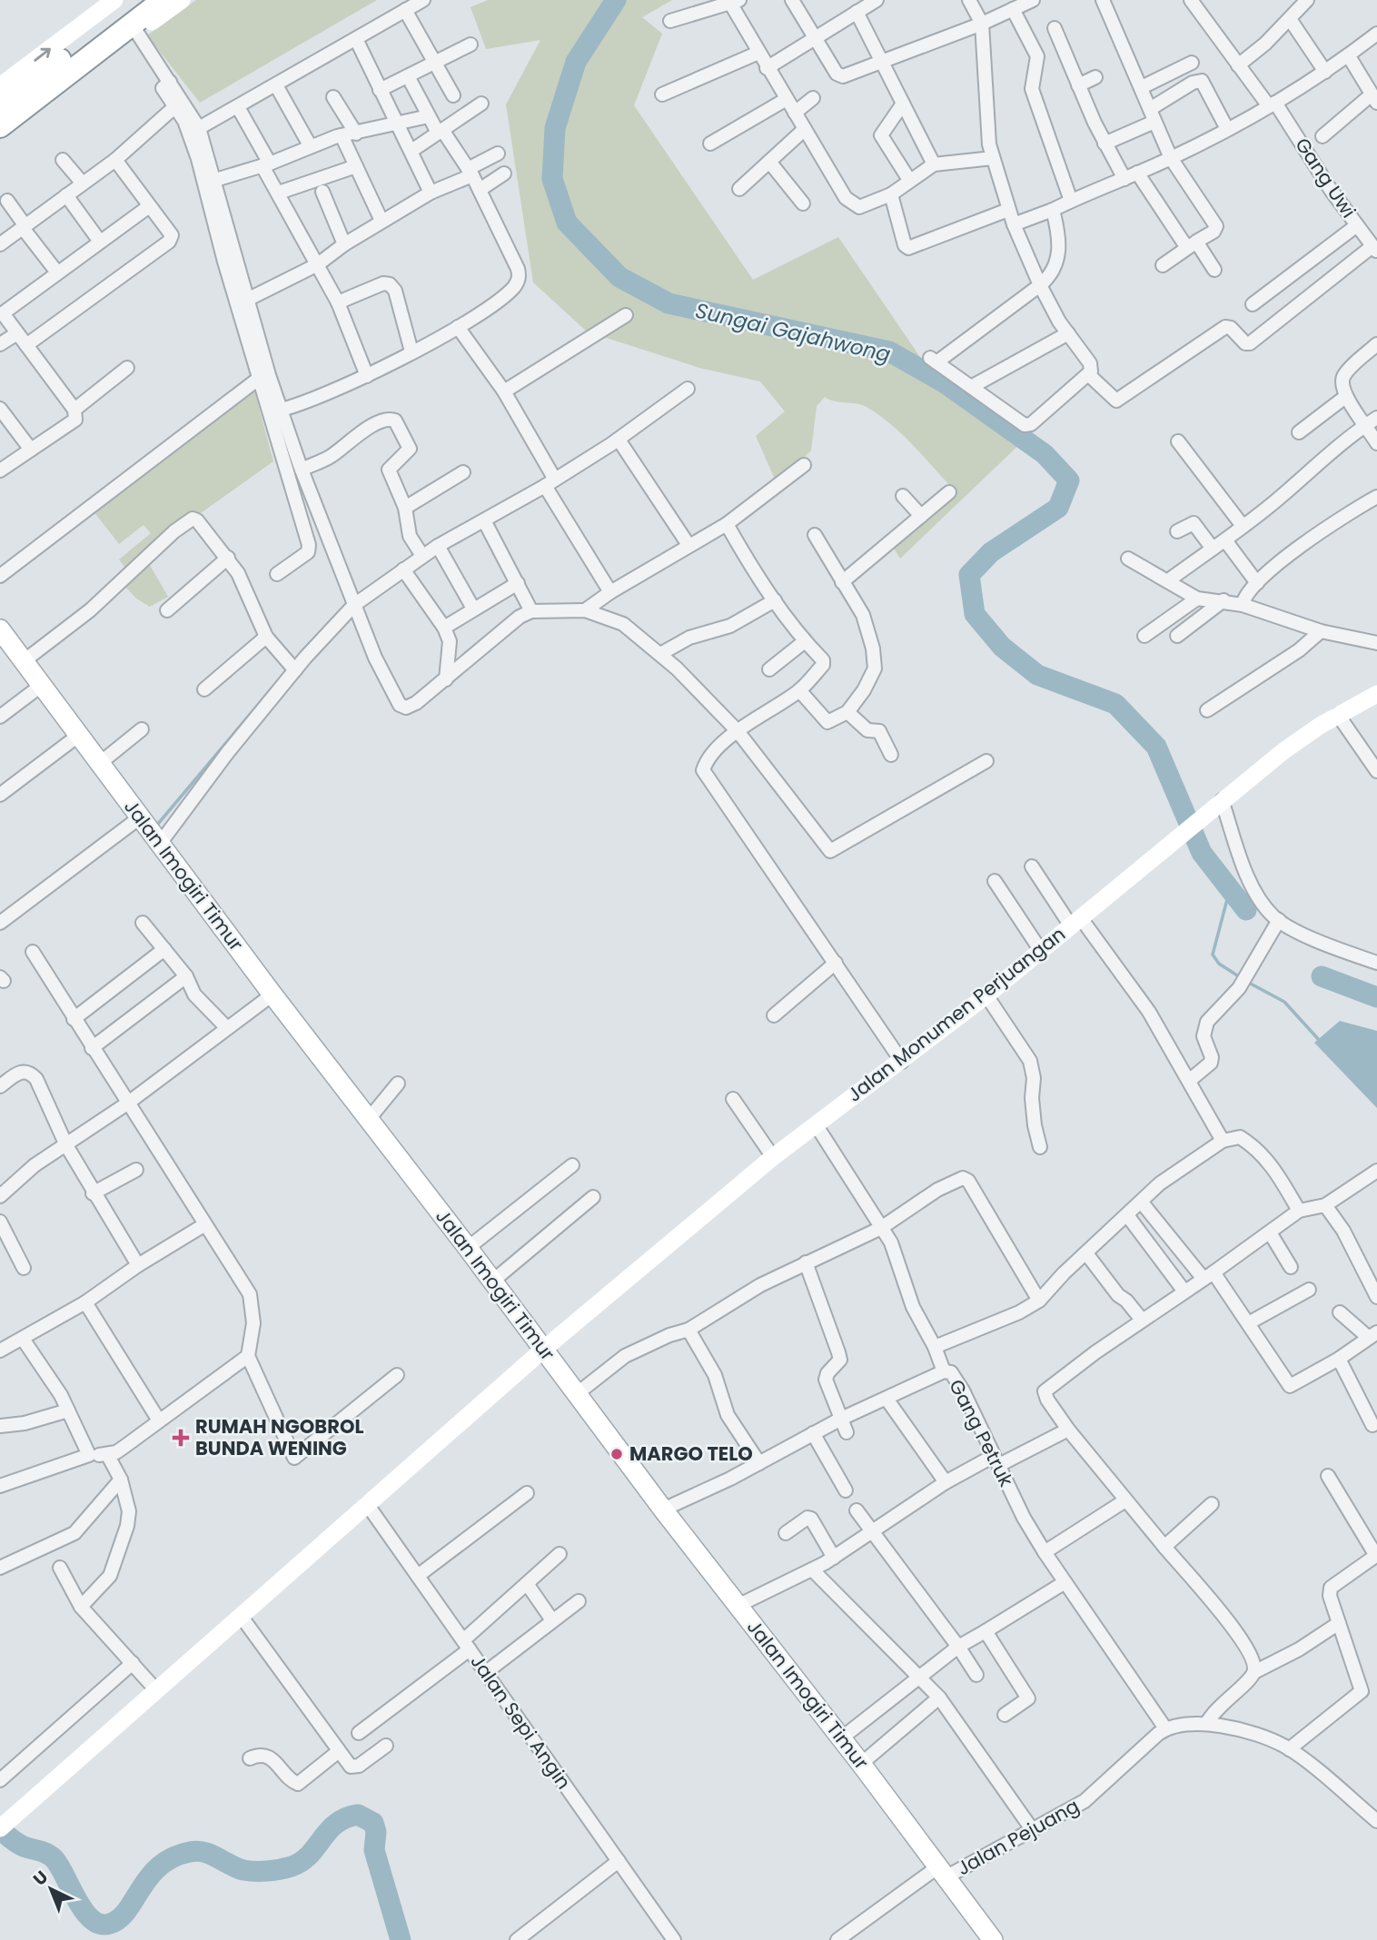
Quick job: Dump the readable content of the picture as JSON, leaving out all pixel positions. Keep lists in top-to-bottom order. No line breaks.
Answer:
{"streets":{"main road":["Jalan Imogiri Timur"],"street":["Gang Uwi","Jalan Monumen Perjuangan","Gang Petruk","Jalan Sepi Angin","Jalan Pejuang"]},"crossings":[["Jalan Imogiri Timur","Jalan Monumen Perjuangan"],["Jalan Imogiri Timur","Gang Petruk"],["Jalan Imogiri Timur","Jalan Pejuang"],["Jalan Monumen Perjuangan","Jalan Sepi Angin"],["Gang Petruk","Jalan Pejuang"]],"water":["Sungai Gajahwong"],"places":{"health":["RUMAH NGOBROL BUNDA WENING"],"other":["MARGO TELO"]},"north":"top left"}
